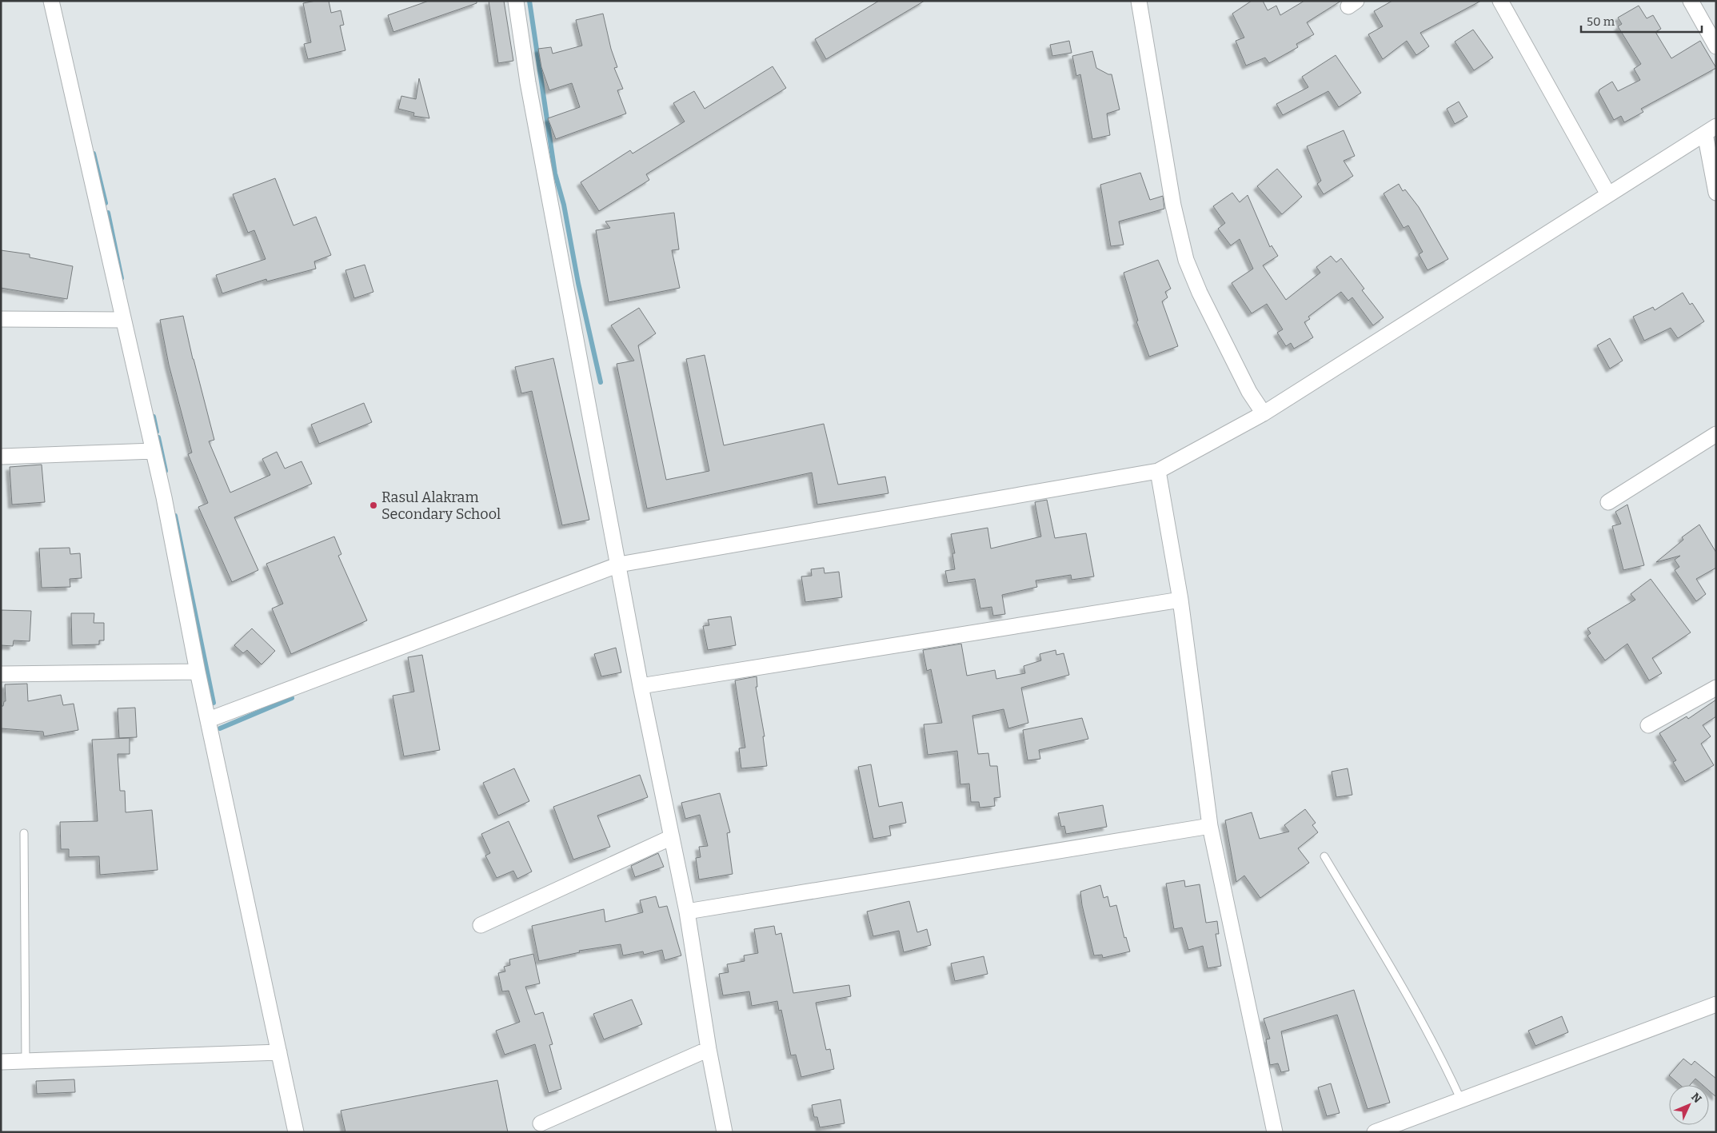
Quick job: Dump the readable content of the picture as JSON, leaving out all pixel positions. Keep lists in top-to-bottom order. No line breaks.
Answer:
{"places":["Rasul Alakram Secondary School"],"scale_bar":"50 m","north":"top right"}
